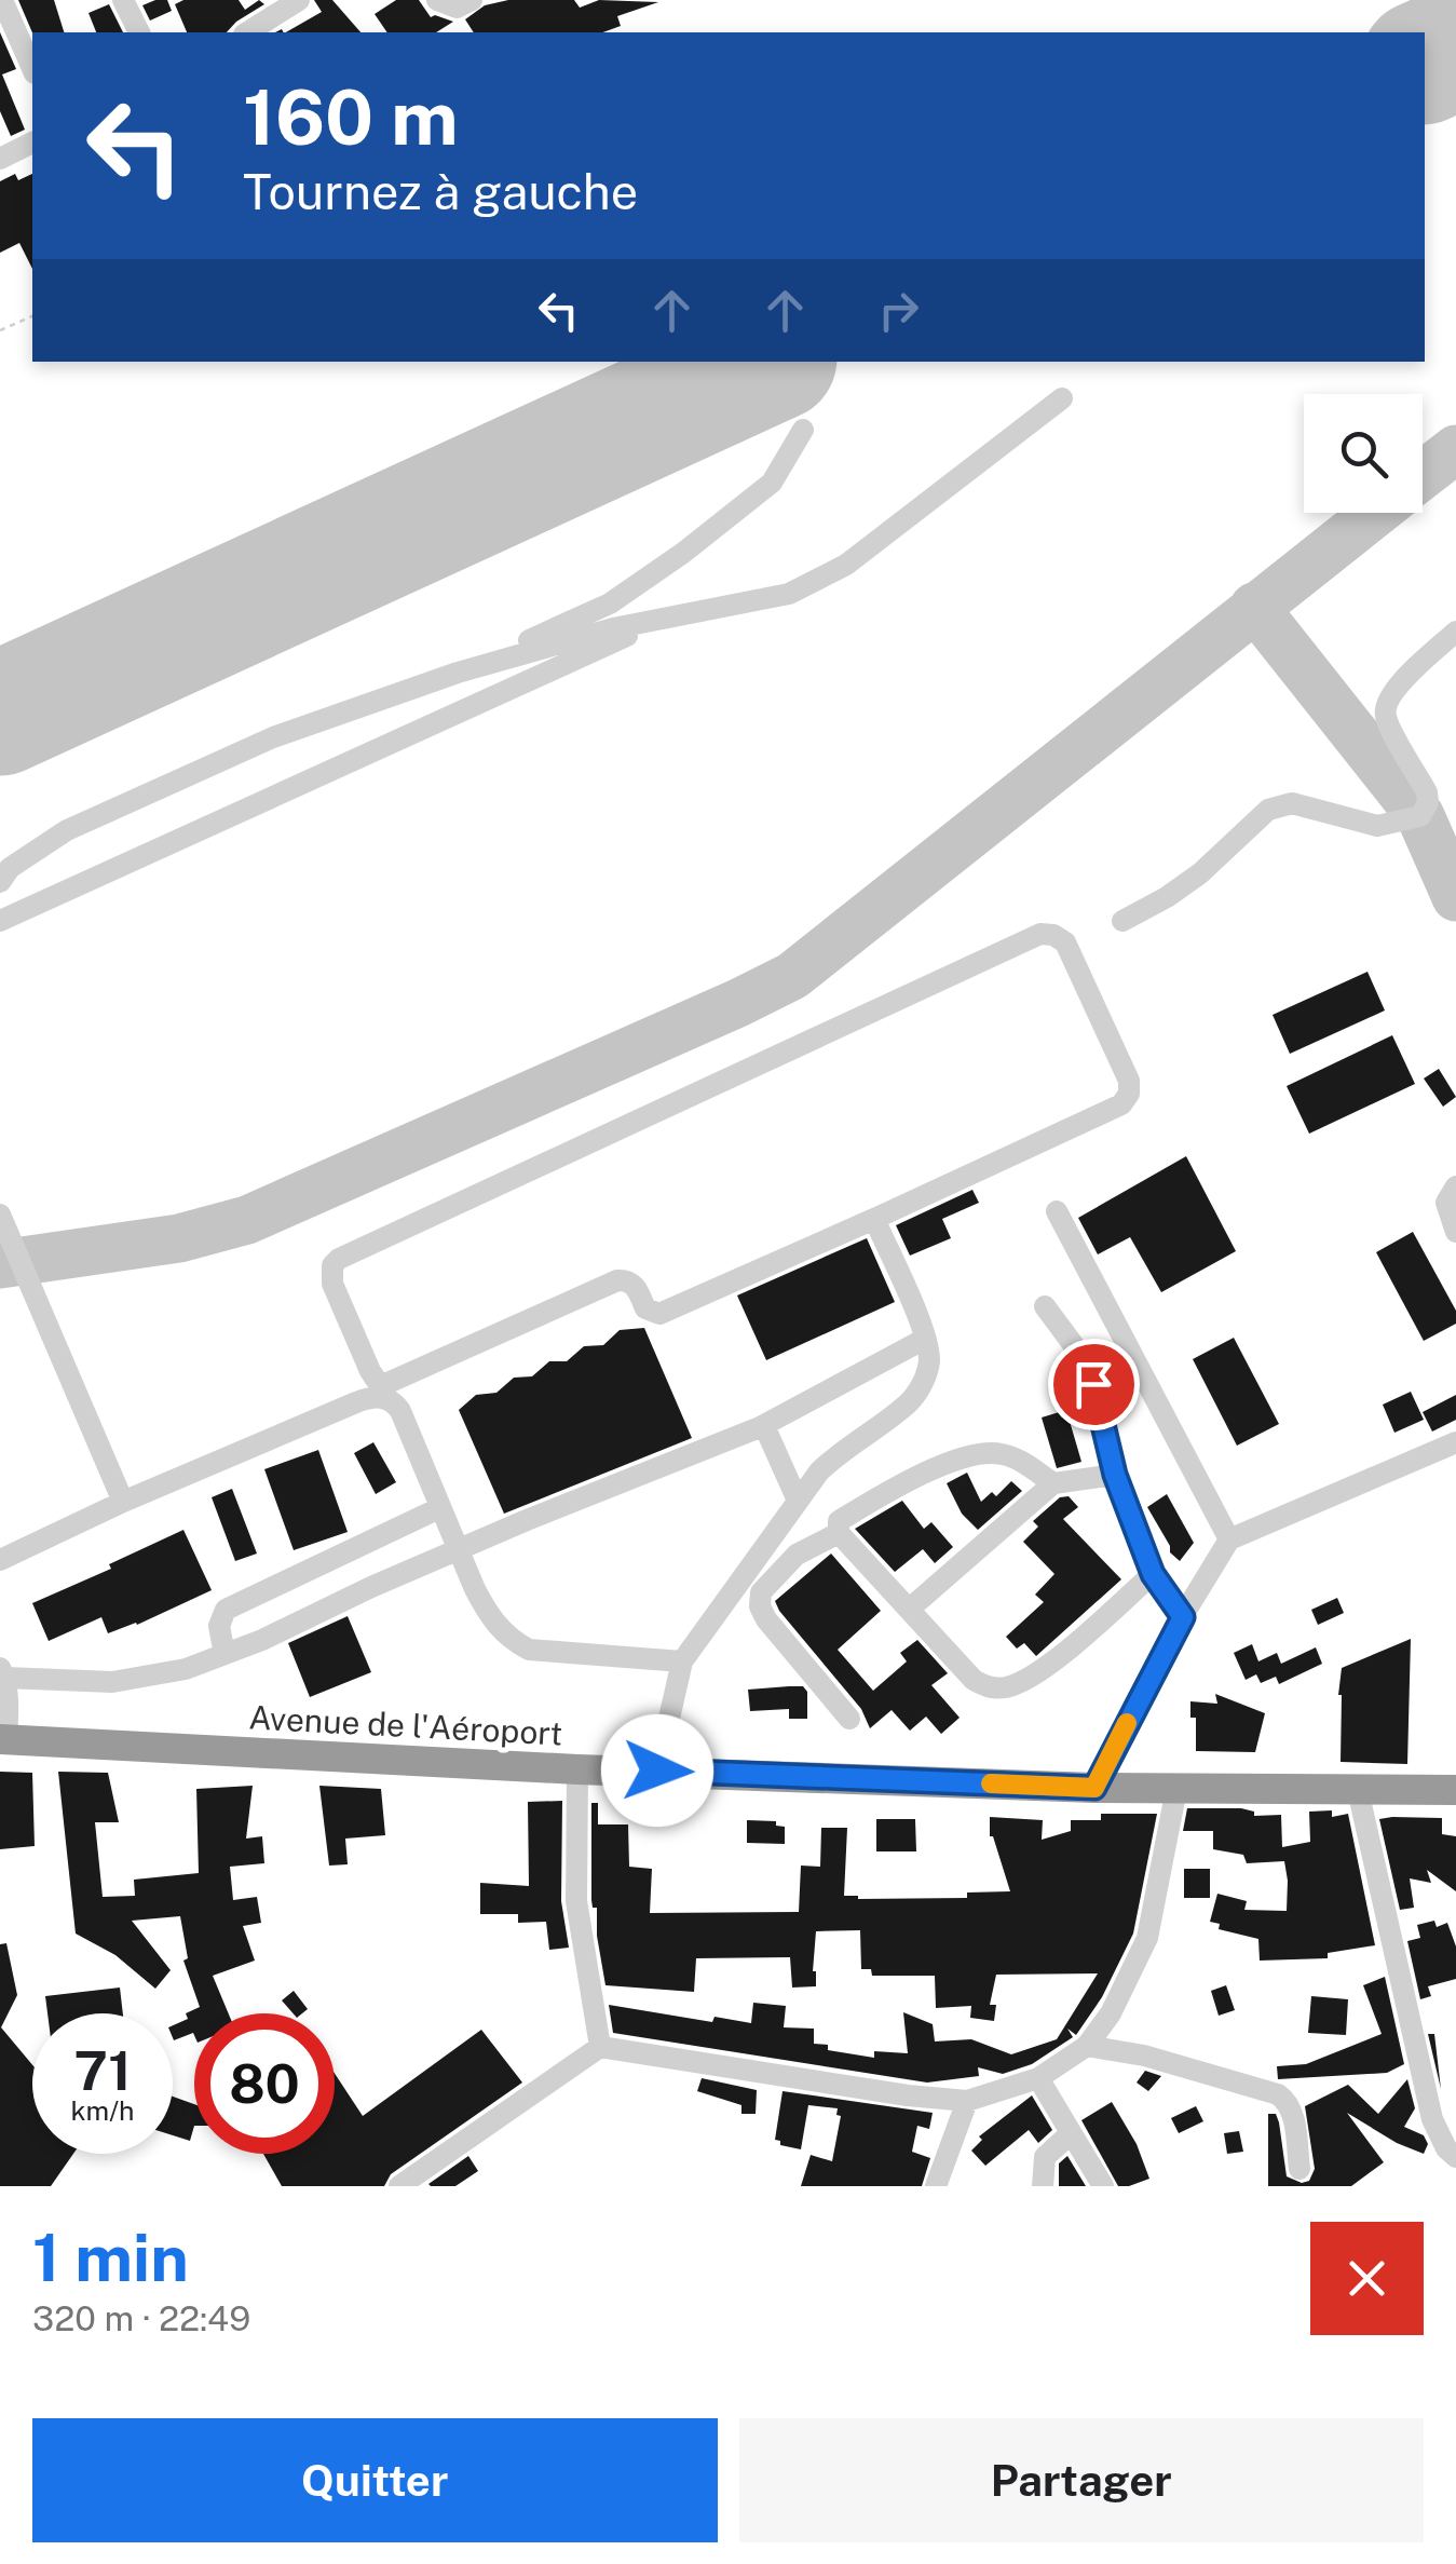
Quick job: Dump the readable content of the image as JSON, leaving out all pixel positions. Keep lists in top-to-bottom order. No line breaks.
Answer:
{"streets":{"highway":["Avenue de l'Aéroport"]},"page":{"turn":["160 m","Tournez à gauche"],"speed":"71 km/h","limit":"80","heading":["1 min","320 m · 22:49"],"buttons":["Quitter","Partager"]}}
